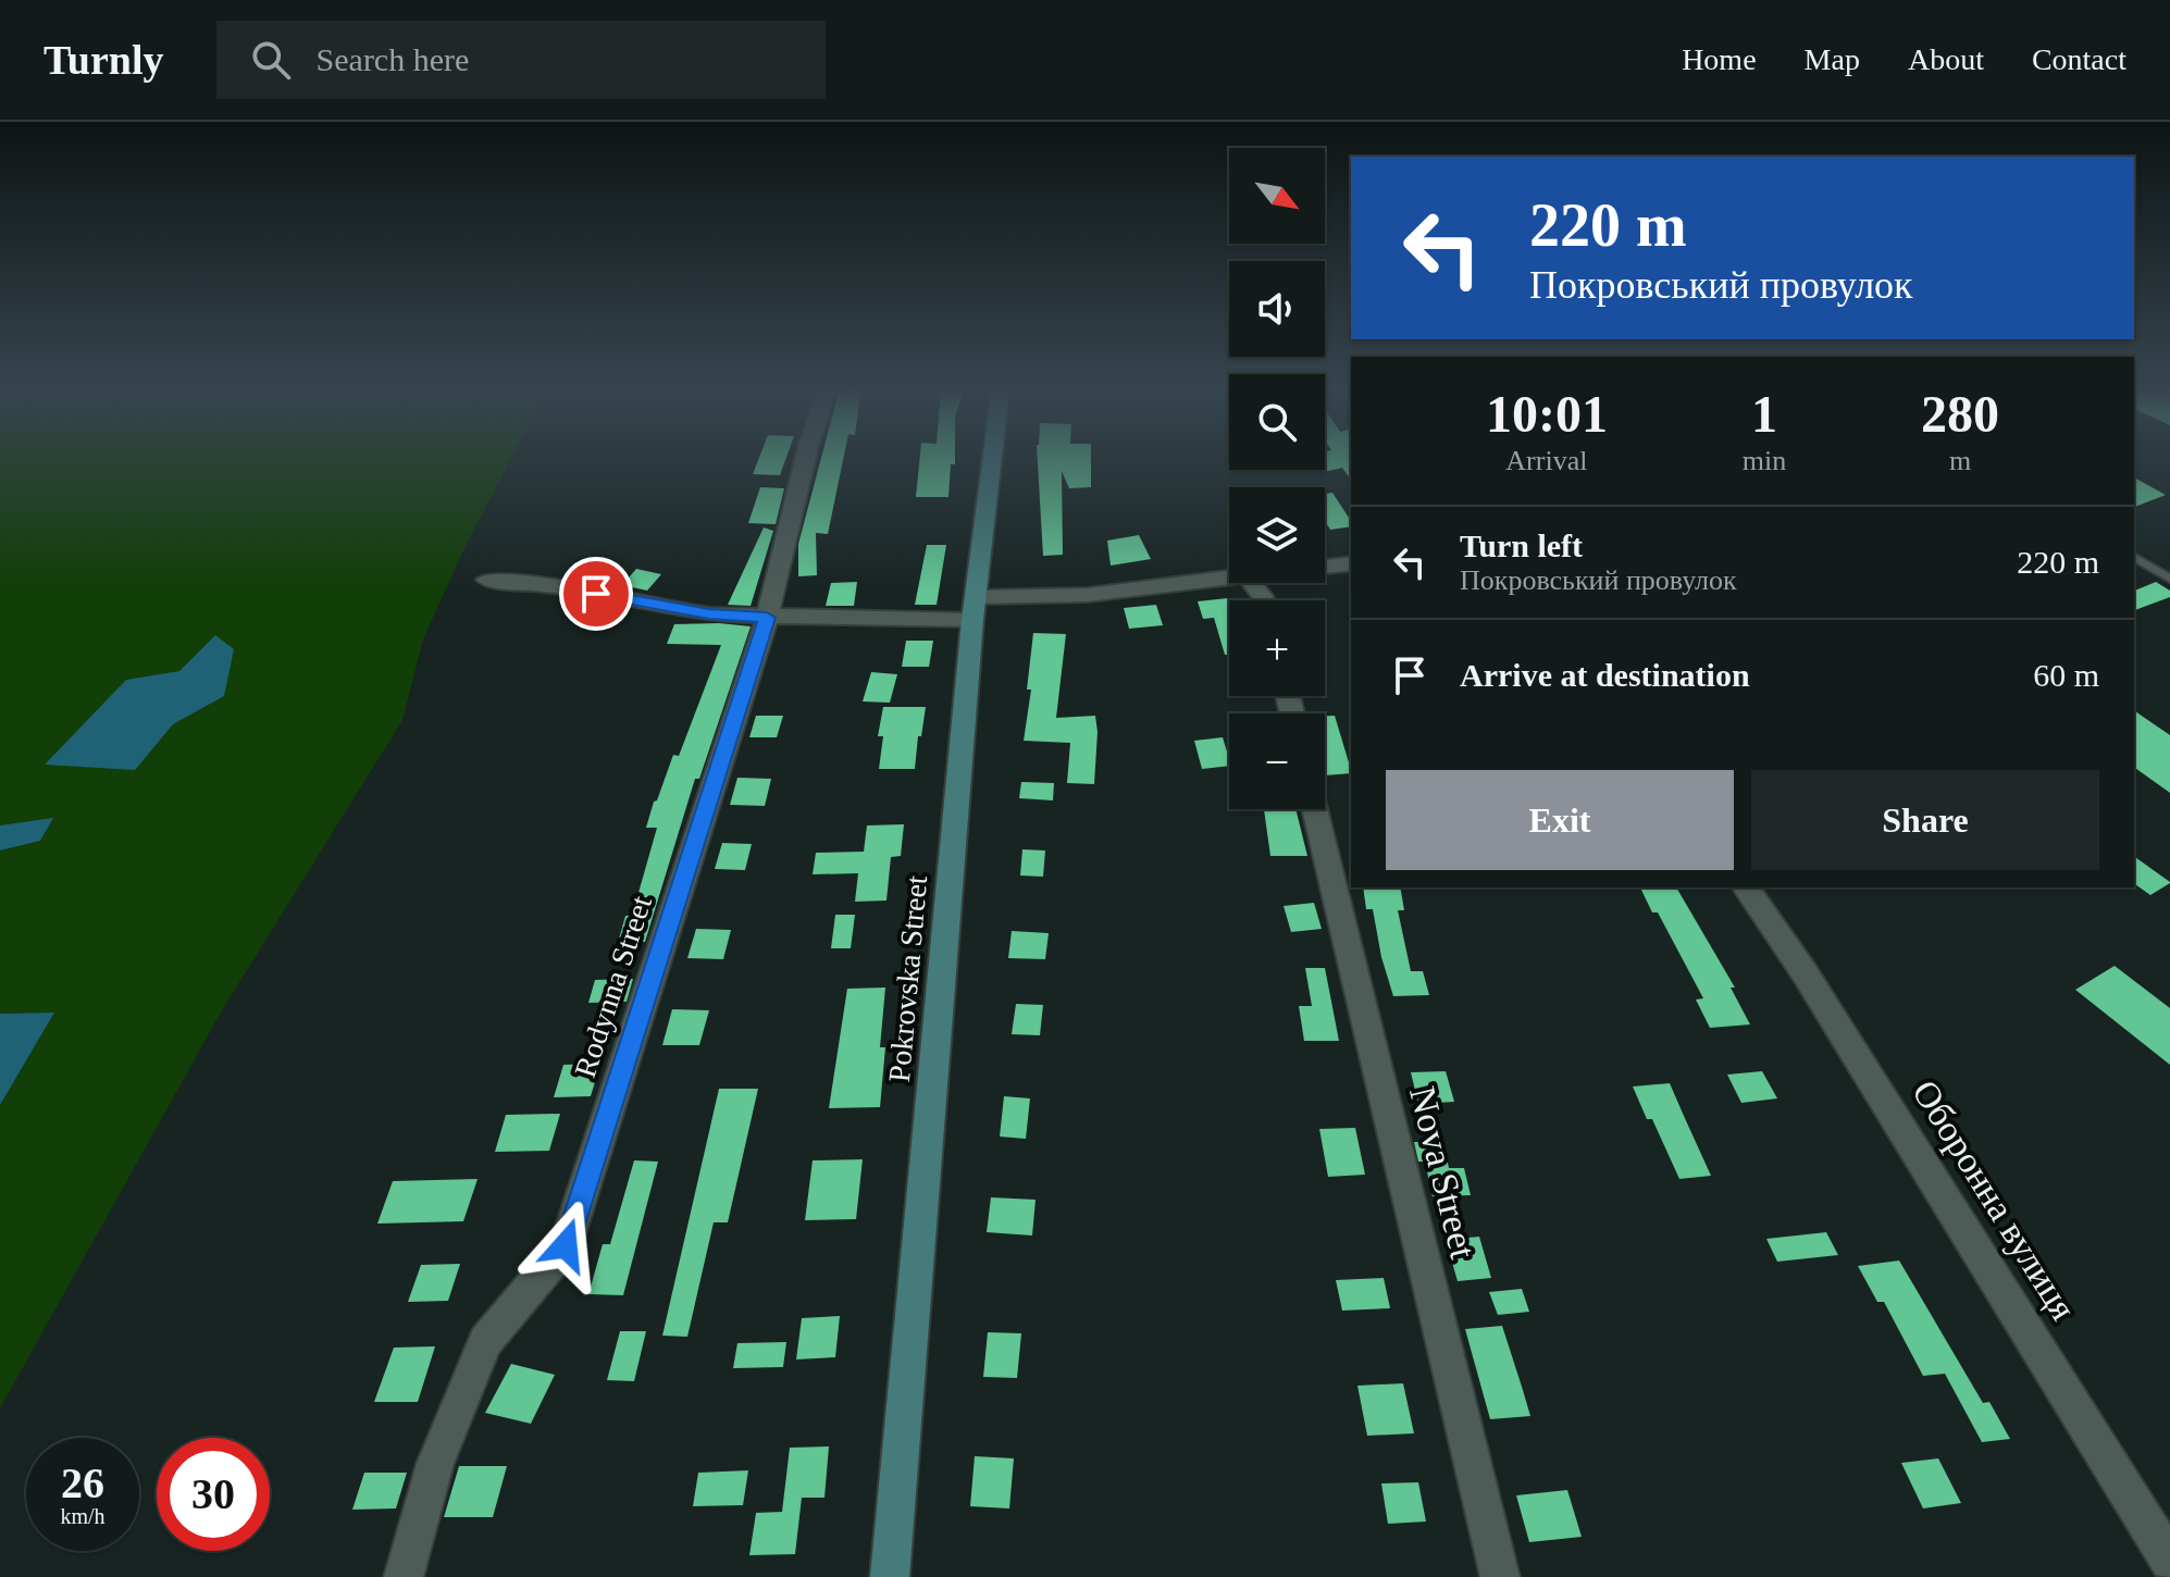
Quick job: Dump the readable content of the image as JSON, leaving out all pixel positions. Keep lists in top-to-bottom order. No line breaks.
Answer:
{"streets":{"street":["Pokrovska Street","Rodynna Street","Nova Street","Оборонна вулиця"]},"north":"bottom right","page":{"header":"Turnly","search":"Search here","nav":["Home","Map","About","Contact"],"map_buttons":["+","−"],"turn":["220 m","Покровський провулок"],"eta":["10:01","Arrival","1","min","280","m"],"list":[{"name":"Turn left","note":"Покровський провулок","value":"220 m"},{"name":"Arrive at destination","value":"60 m"}],"buttons":["Exit","Share"],"speed":"26 km/h","limit":"30"}}
